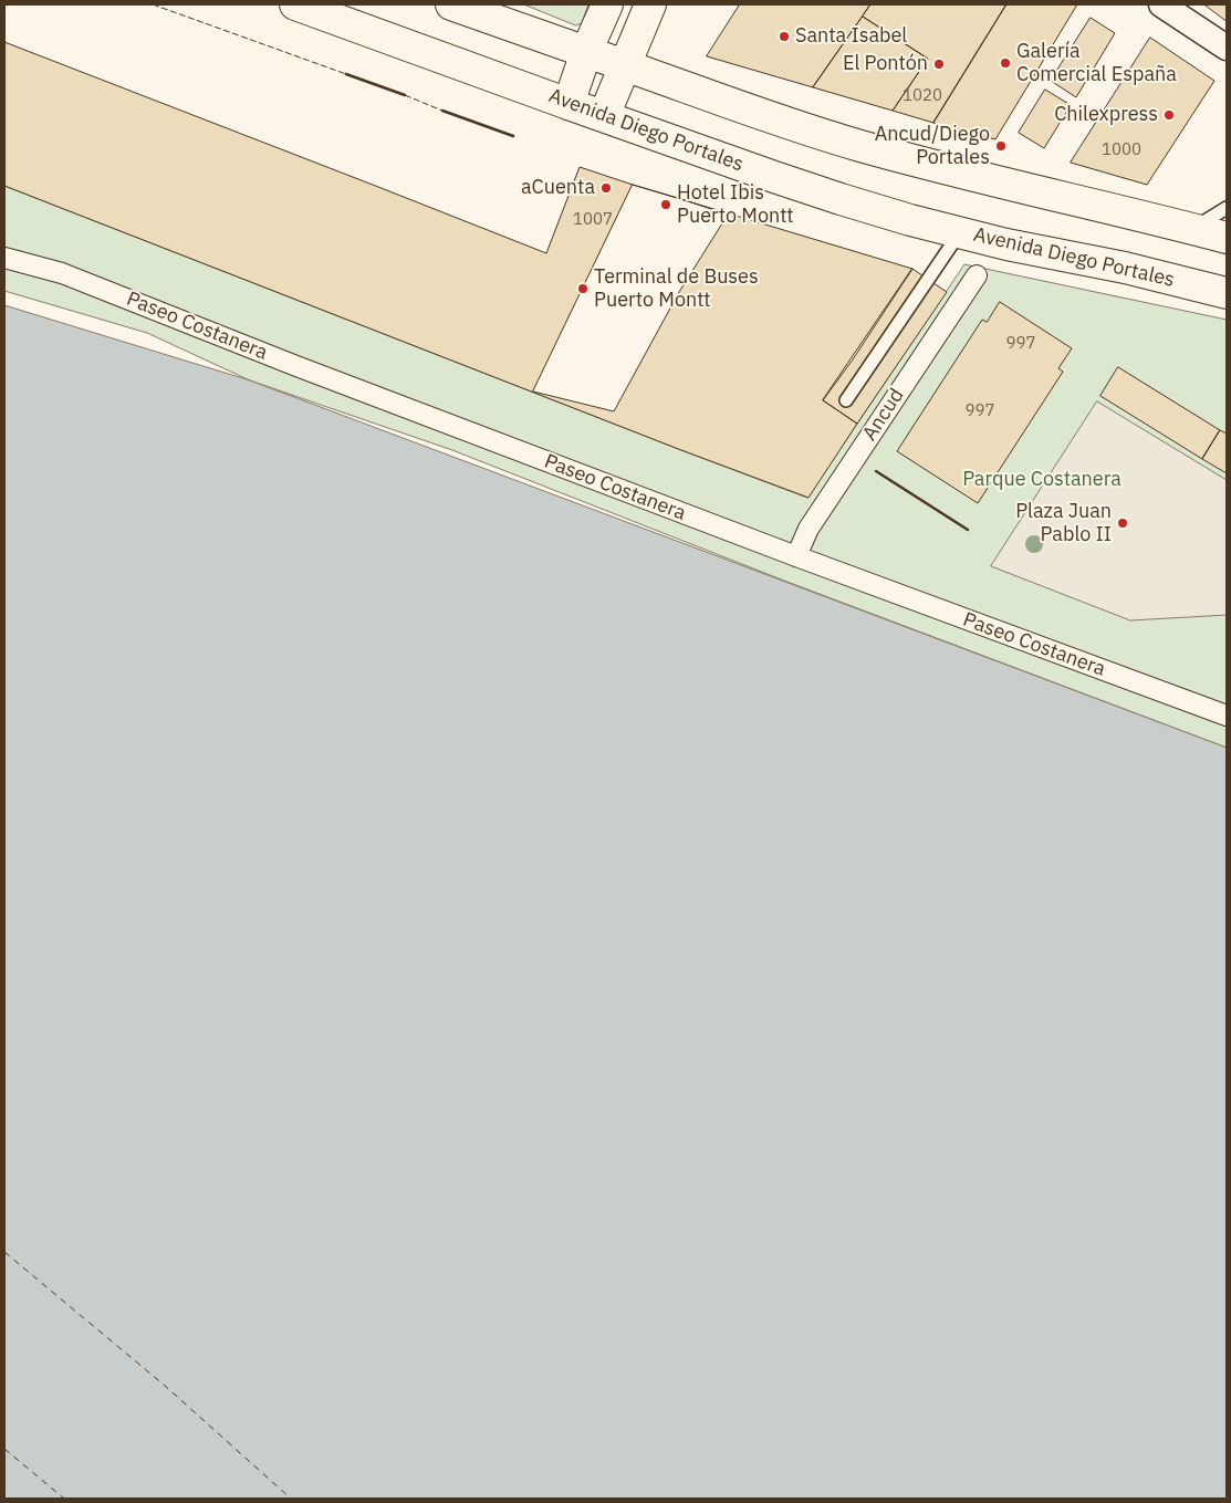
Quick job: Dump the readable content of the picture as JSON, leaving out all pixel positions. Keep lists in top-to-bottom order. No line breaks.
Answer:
{"streets":{"main road":["Avenida Diego Portales"],"street":["Paseo Costanera","Ancud"]},"crossings":[["Paseo Costanera","Ancud"]],"parks":["Parque Costanera"],"places":["Santa Isabel","Galería Comercial España","El Pontón","Chilexpress","Ancud/Diego Portales","aCuenta","Hotel Ibis Puerto Montt","Terminal de Buses Puerto Montt","Plaza Juan Pablo II"],"house_numbers":["1020","1000","1007","997","997"]}
